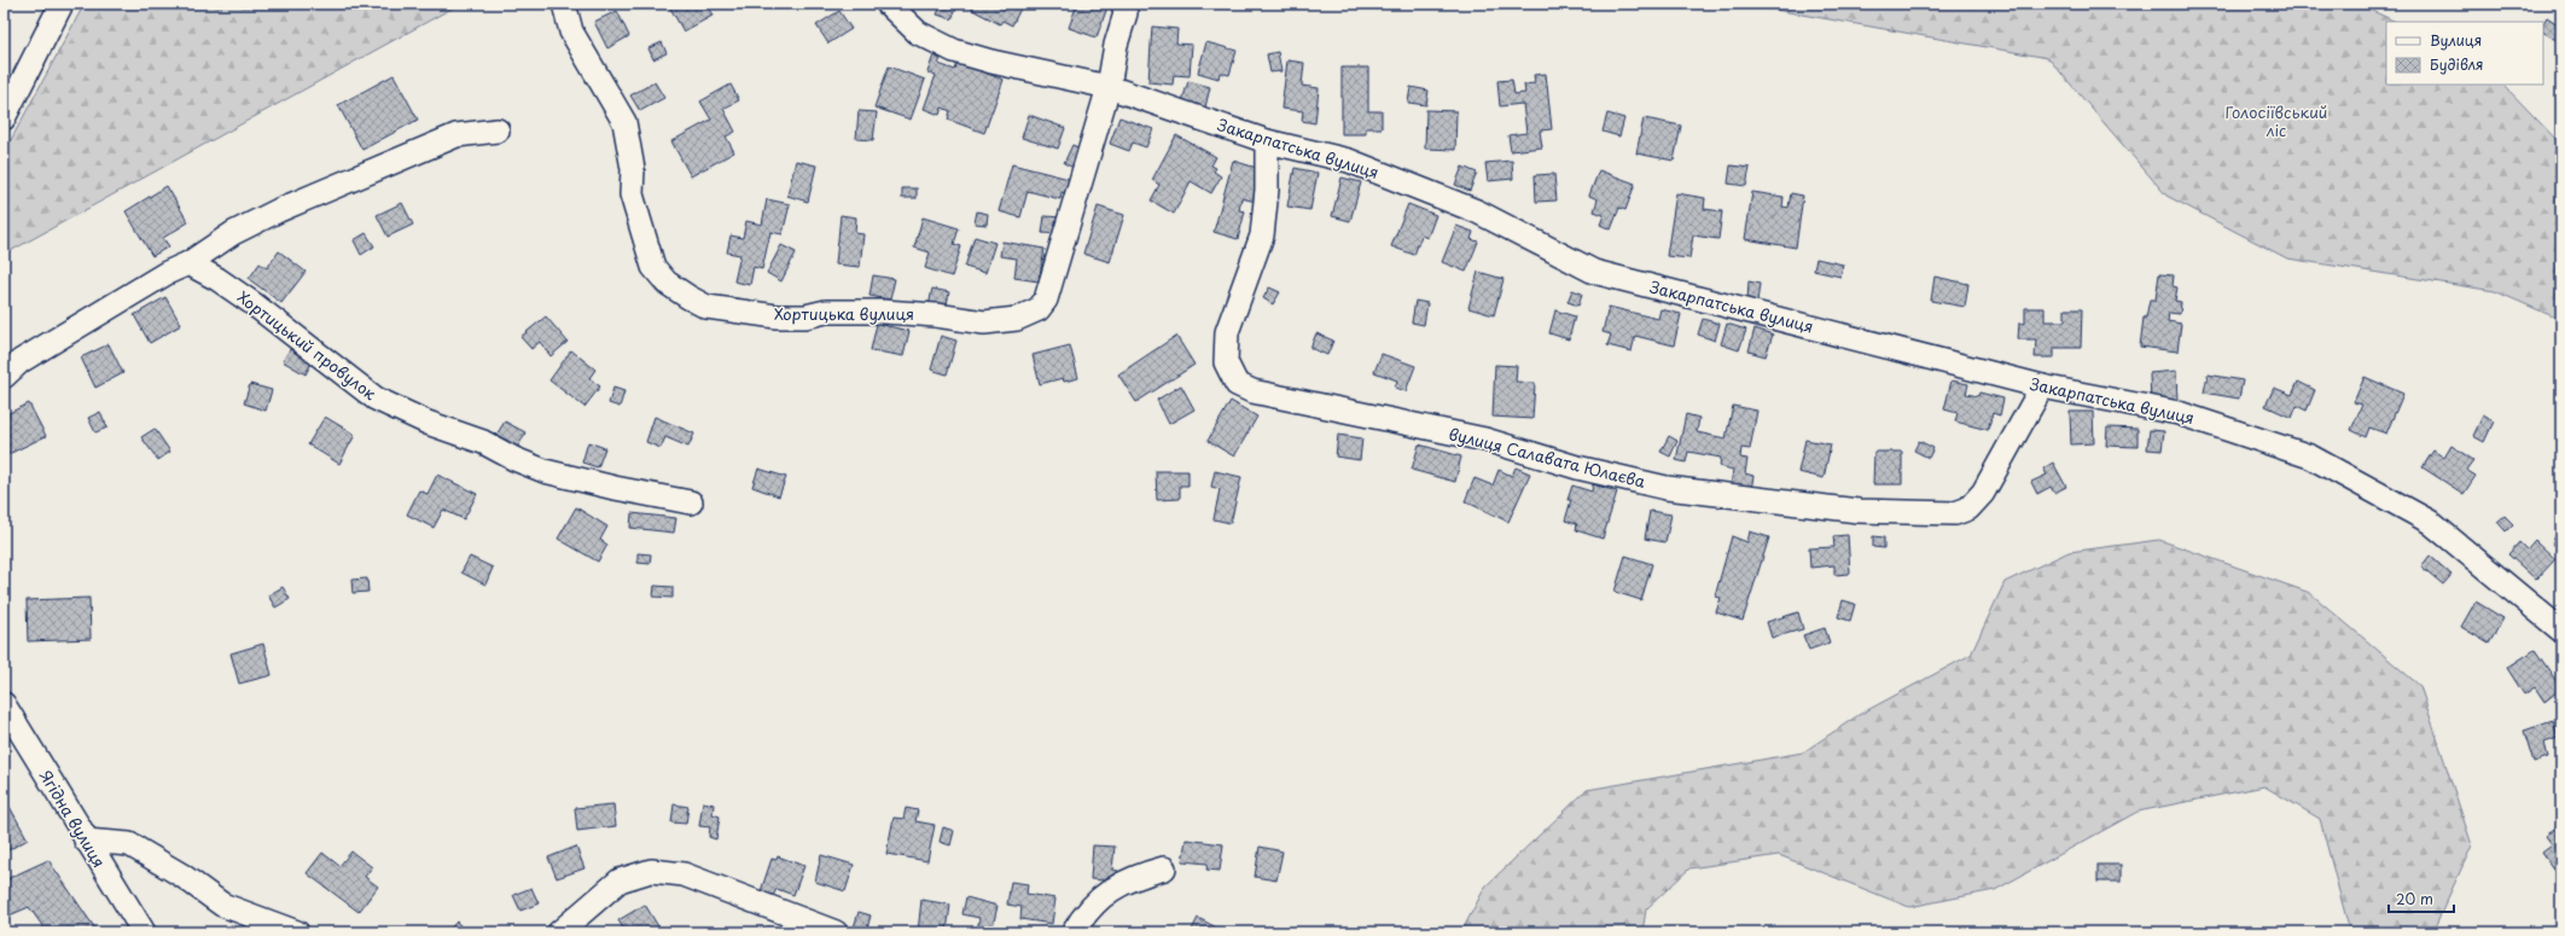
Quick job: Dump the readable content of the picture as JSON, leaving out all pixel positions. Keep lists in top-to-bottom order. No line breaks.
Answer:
{"streets":{"street":["Закарпатська вулиця","Хортицька вулиця","Хортицький провулок","вулиця Салавата Юлаєва","Ягідна вулиця"]},"crossings":[["Закарпатська вулиця","Хортицька вулиця"],["Закарпатська вулиця","вулиця Салавата Юлаєва"]],"parks":["Голосіївський ліс"],"legend":["Вулиця","Будівля"],"scale_bar":"20 m"}
